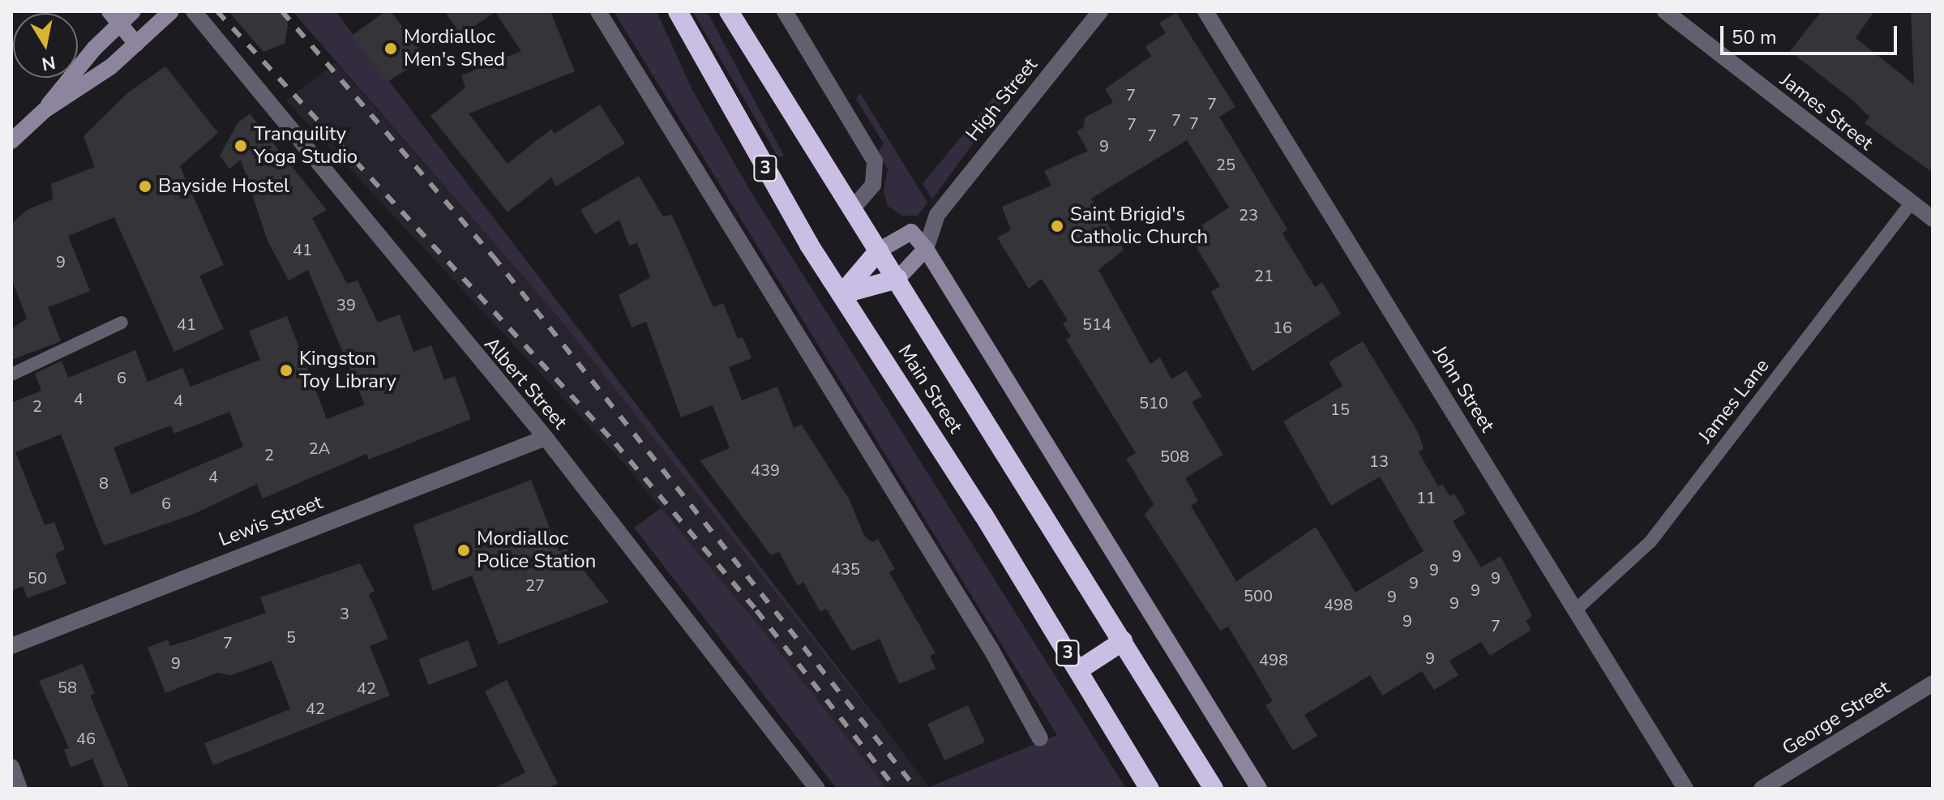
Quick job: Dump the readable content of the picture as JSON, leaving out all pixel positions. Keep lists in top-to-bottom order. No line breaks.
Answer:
{"streets":{"highway":["3","Main Street"],"street":["High Street","James Street","Albert Street","John Street","Lewis Street","George Street"],"lane":["James Lane"]},"crossings":[["High Street","Main Street"],["James Street","James Lane"],["Albert Street","Lewis Street"],["John Street","James Lane"]],"places":["Mordialloc Men's Shed","Tranquility Yoga Studio","Bayside Hostel","Saint Brigid's Catholic Church","Kingston Toy Library","Mordialloc Police Station"],"house_numbers":["7","7","7","7","7","7","9","25","23","41","9","21","39","41","514","16","6","4","4","510","2","15","2A","2","508","13","439","4","8","11","6","9","435","9","50","9","9","27","9","500","9","9","498","3","9","7","5","7","9","498","9","58","42","42","46"],"scale_bar":"50 m","north":"bottom"}
